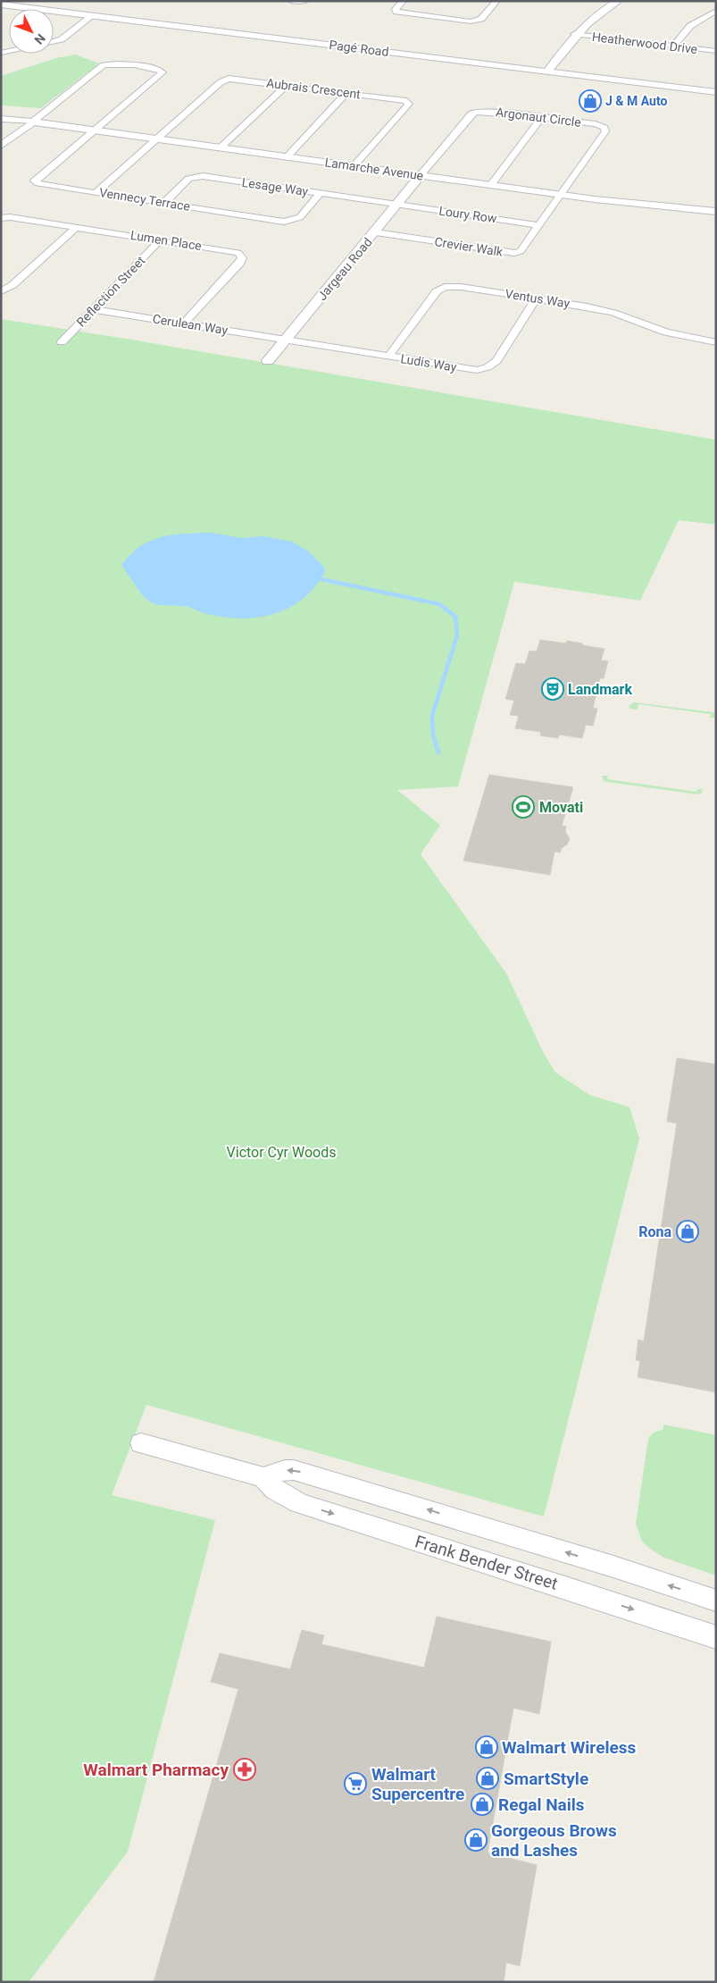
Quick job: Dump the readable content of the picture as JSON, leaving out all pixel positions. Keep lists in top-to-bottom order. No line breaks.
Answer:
{"streets":{"street":["Heatherwood Drive","Pagé Road","Aubrais Crescent","Argonaut Circle","Lamarche Avenue","Lesage Way","Vennecy Terrace","Loury Row","Lumen Place","Crevier Walk","Jargeau Road","Reflection Street","Ventus Way","Cerulean Way","Ludis Way","Frank Bender Street"]},"crossings":[["Aubrais Crescent","Lamarche Avenue"],["Aubrais Crescent","Vennecy Terrace"],["Argonaut Circle","Lamarche Avenue"],["Argonaut Circle","Crevier Walk"],["Argonaut Circle","Jargeau Road"],["Lamarche Avenue","Vennecy Terrace"],["Lamarche Avenue","Crevier Walk"],["Lamarche Avenue","Jargeau Road"],["Lesage Way","Vennecy Terrace"],["Lesage Way","Loury Row"],["Lesage Way","Jargeau Road"],["Loury Row","Crevier Walk"],["Loury Row","Jargeau Road"],["Lumen Place","Reflection Street"],["Lumen Place","Cerulean Way"],["Crevier Walk","Jargeau Road"],["Jargeau Road","Cerulean Way"],["Jargeau Road","Ludis Way"],["Reflection Street","Cerulean Way"],["Ventus Way","Ludis Way"],["Cerulean Way","Ludis Way"]],"parks":["Victor Cyr Woods"],"places":{"shop":["J & M Auto","Rona","Walmart Wireless","SmartStyle","Regal Nails","Gorgeous Brows and Lashes"],"theatre":["Landmark"],"sports":["Movati"],"pharmacy":["Walmart Pharmacy"],"supermarket":["Walmart Supercentre"]},"north":"bottom right"}
